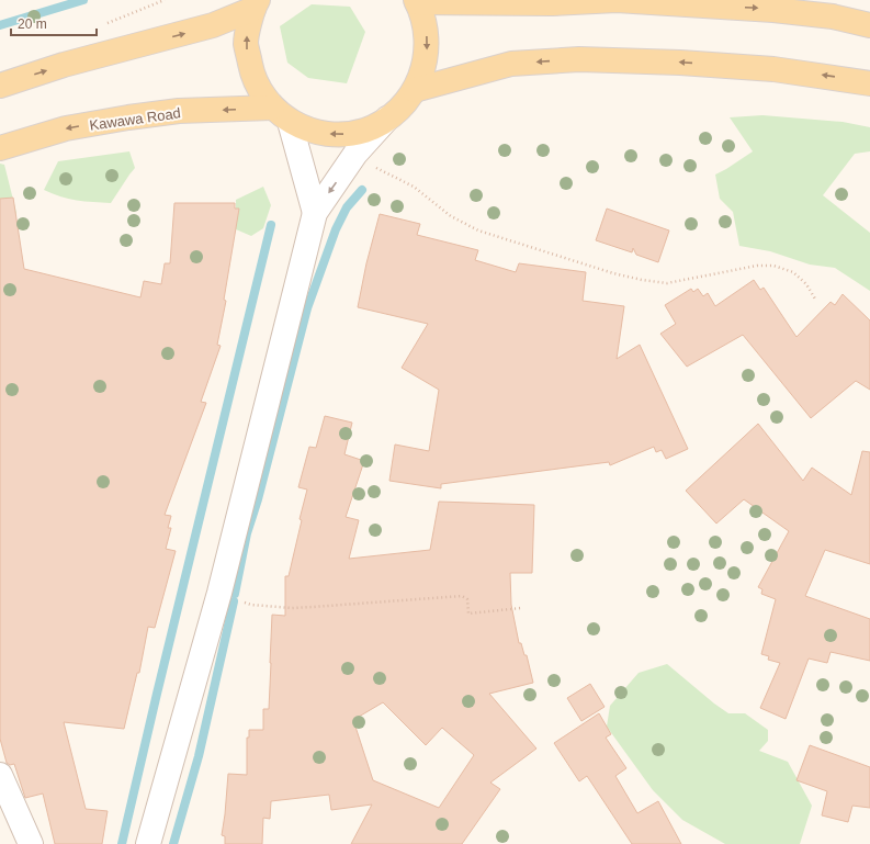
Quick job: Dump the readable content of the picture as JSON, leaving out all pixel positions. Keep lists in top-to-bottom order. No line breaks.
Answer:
{"streets":{"main road":["Kawawa Road"]},"scale_bar":"20 m"}
